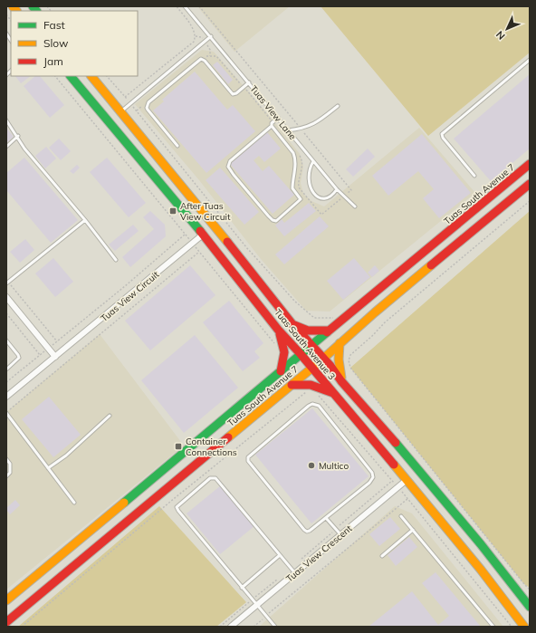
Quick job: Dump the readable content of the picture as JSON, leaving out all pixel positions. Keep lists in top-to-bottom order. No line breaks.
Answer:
{"streets":{"street":["Tuas South Avenue 7","Tuas View Circuit","Tuas South Avenue 3","Tuas View Crescent"],"lane":["Tuas View Lane"]},"crossings":[["Tuas South Avenue 7","Tuas South Avenue 3"],["Tuas View Circuit","Tuas South Avenue 3"],["Tuas South Avenue 3","Tuas View Crescent"]],"places":{"transit":["After Tuas View Circuit","Container Connections"],"other":["Multico"]},"legend":["Fast","Slow","Jam"],"north":"bottom left"}
